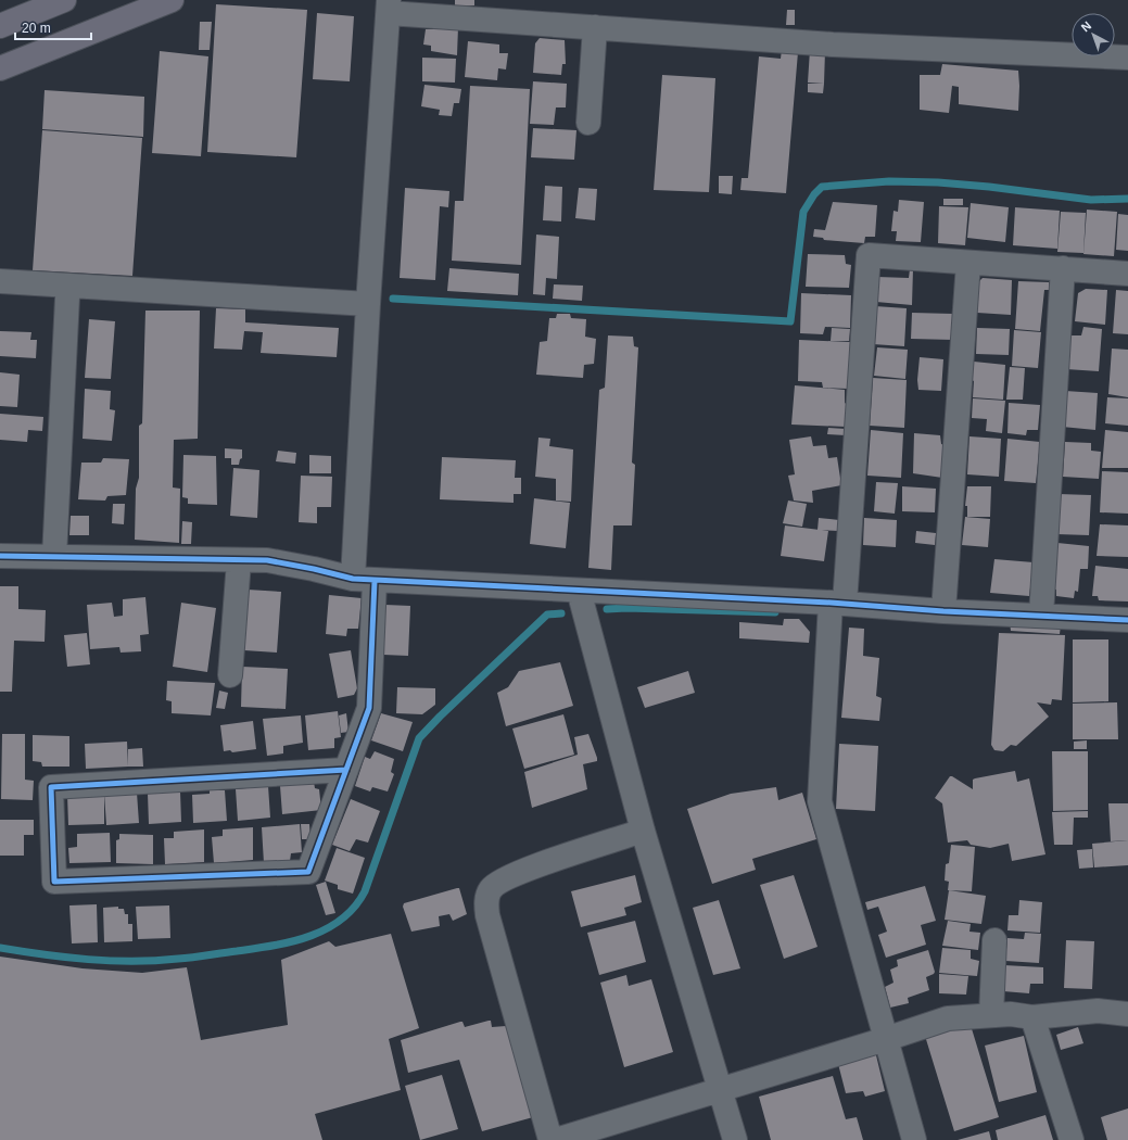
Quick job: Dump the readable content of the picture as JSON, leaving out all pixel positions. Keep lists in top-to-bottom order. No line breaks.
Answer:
{"scale_bar":"20 m","north":"top left"}
